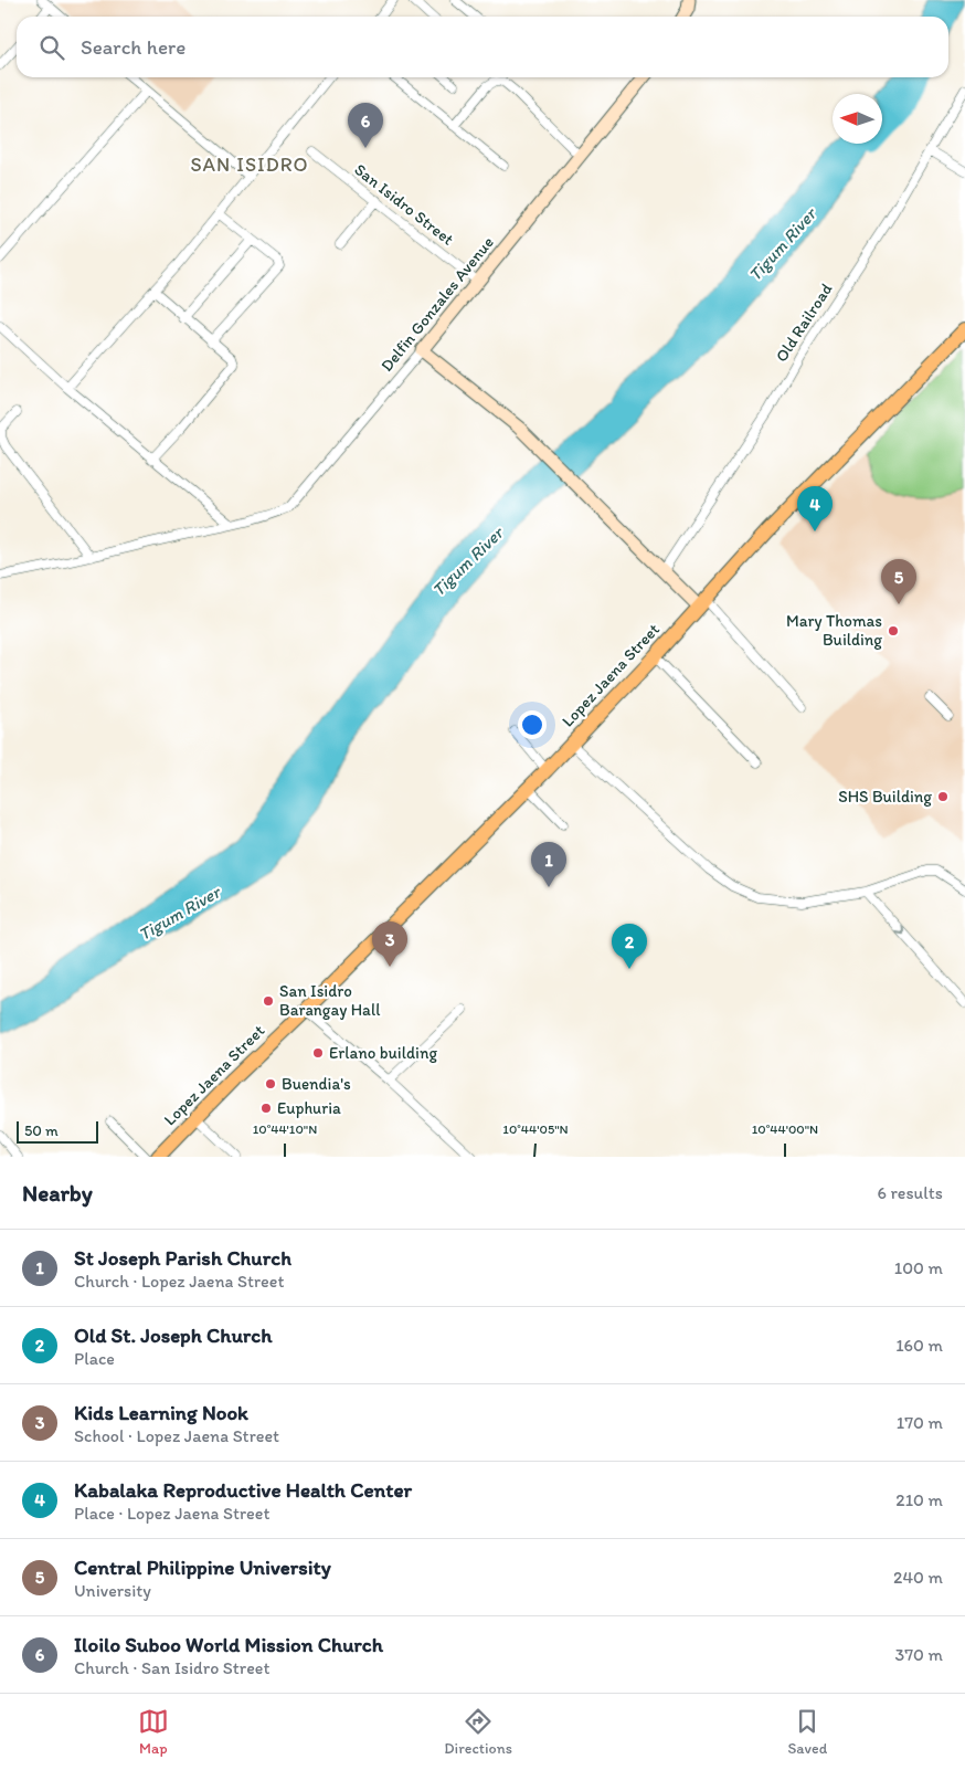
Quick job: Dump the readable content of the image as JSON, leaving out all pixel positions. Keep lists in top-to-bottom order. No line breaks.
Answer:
{"streets":{"main road":["Lopez Jaena Street"],"street":["San Isidro Street","Delfin Gonzales Avenue","Old Railroad"]},"crossings":[["San Isidro Street","Delfin Gonzales Avenue"]],"districts":["SAN ISIDRO"],"water":["Tigum River"],"places":["Mary Thomas Building","SHS Building","San Isidro Barangay Hall","Erlano building","Buendia's","Euphuria"],"scale_bar":"50 m","north":"left","page":{"search":"Search here","pins":["6","4","5","1","3","2"],"scale":"50 m","heading":["Nearby","6 results"],"list":[{"mark":"1","name":"St Joseph Parish Church","note":"Church · Lopez Jaena Street","value":"100 m"},{"mark":"2","name":"Old St. Joseph Church","note":"Place","value":"160 m"},{"mark":"3","name":"Kids Learning Nook","note":"School · Lopez Jaena Street","value":"170 m"},{"mark":"4","name":"Kabalaka Reproductive Health Center","note":"Place · Lopez Jaena Street","value":"210 m"},{"mark":"5","name":"Central Philippine University","note":"University","value":"240 m"},{"mark":"6","name":"Iloilo Suboo World Mission Church","note":"Church · San Isidro Street","value":"370 m"}],"nav":["Map","Directions","Saved"]},"coordinates":["10°44'10\"N","10°44'05\"N","10°44'00\"N"]}
